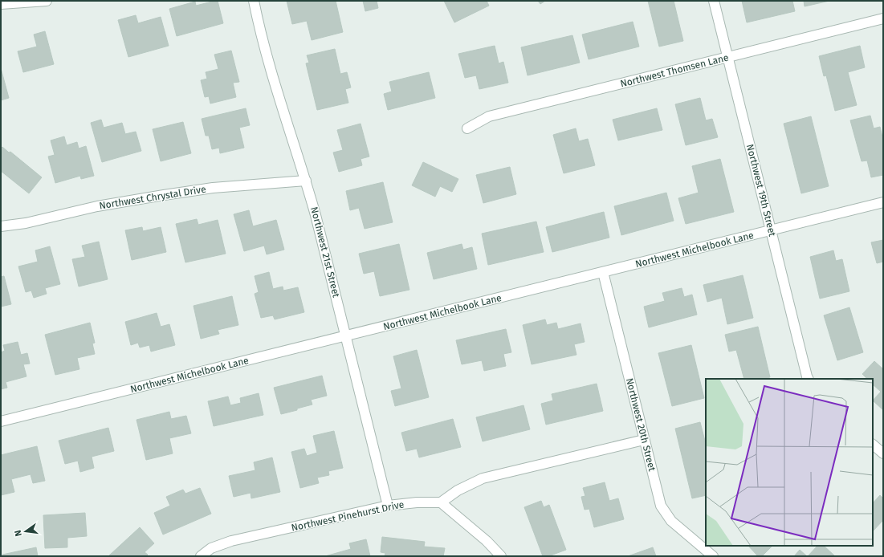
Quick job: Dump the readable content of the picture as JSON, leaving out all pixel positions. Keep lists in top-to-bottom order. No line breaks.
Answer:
{"streets":{"street":["Northwest Thomsen Lane","Northwest 19th Street","Northwest Chrystal Drive","Northwest Michelbook Lane","Northwest 21st Street","Northwest 20th Street","Northwest Pinehurst Drive"]},"crossings":[["Northwest Thomsen Lane","Northwest 19th Street"],["Northwest 19th Street","Northwest Michelbook Lane"],["Northwest Chrystal Drive","Northwest 21st Street"],["Northwest Michelbook Lane","Northwest 21st Street"],["Northwest Michelbook Lane","Northwest 20th Street"],["Northwest 21st Street","Northwest Pinehurst Drive"]],"north":"left"}
